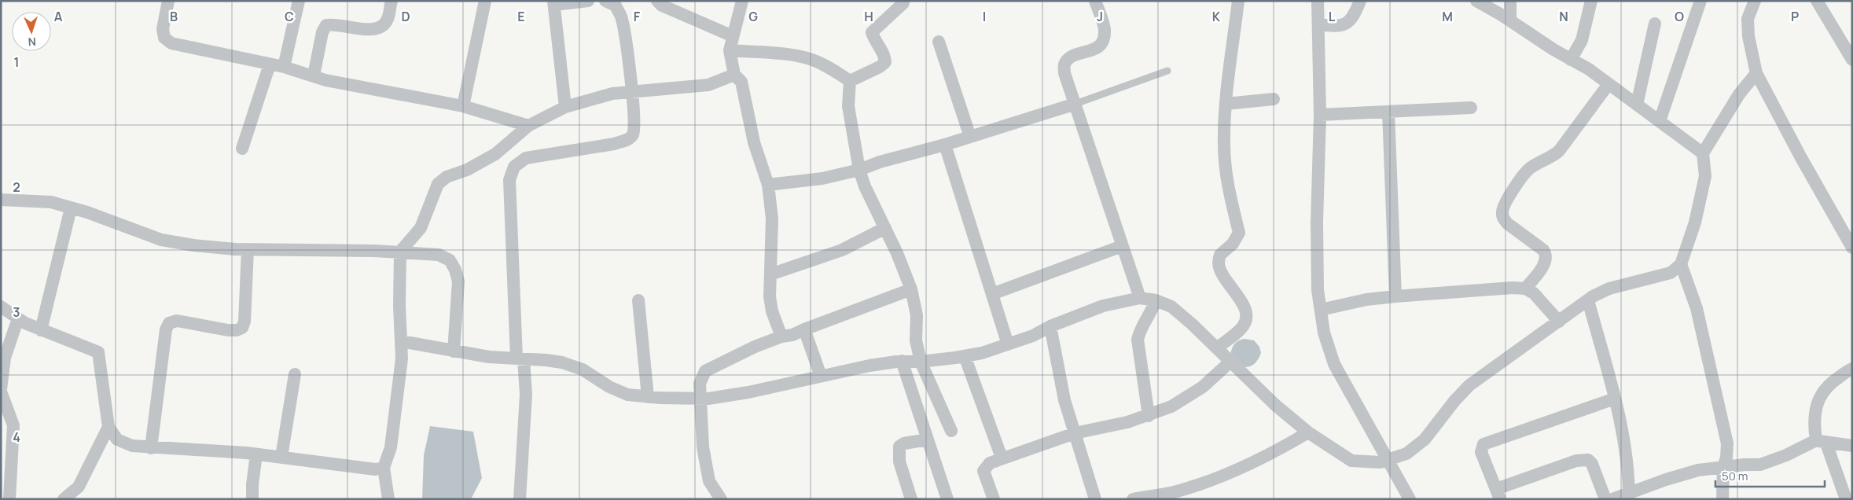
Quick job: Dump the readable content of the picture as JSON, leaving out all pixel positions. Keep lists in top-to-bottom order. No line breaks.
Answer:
{"scale_bar":"50 m","north":"bottom","grid":{"columns":["A","B","C","D","E","F","G","H","I","J","K","L","M","N","O","P"],"rows":["1","2","3","4"]}}
